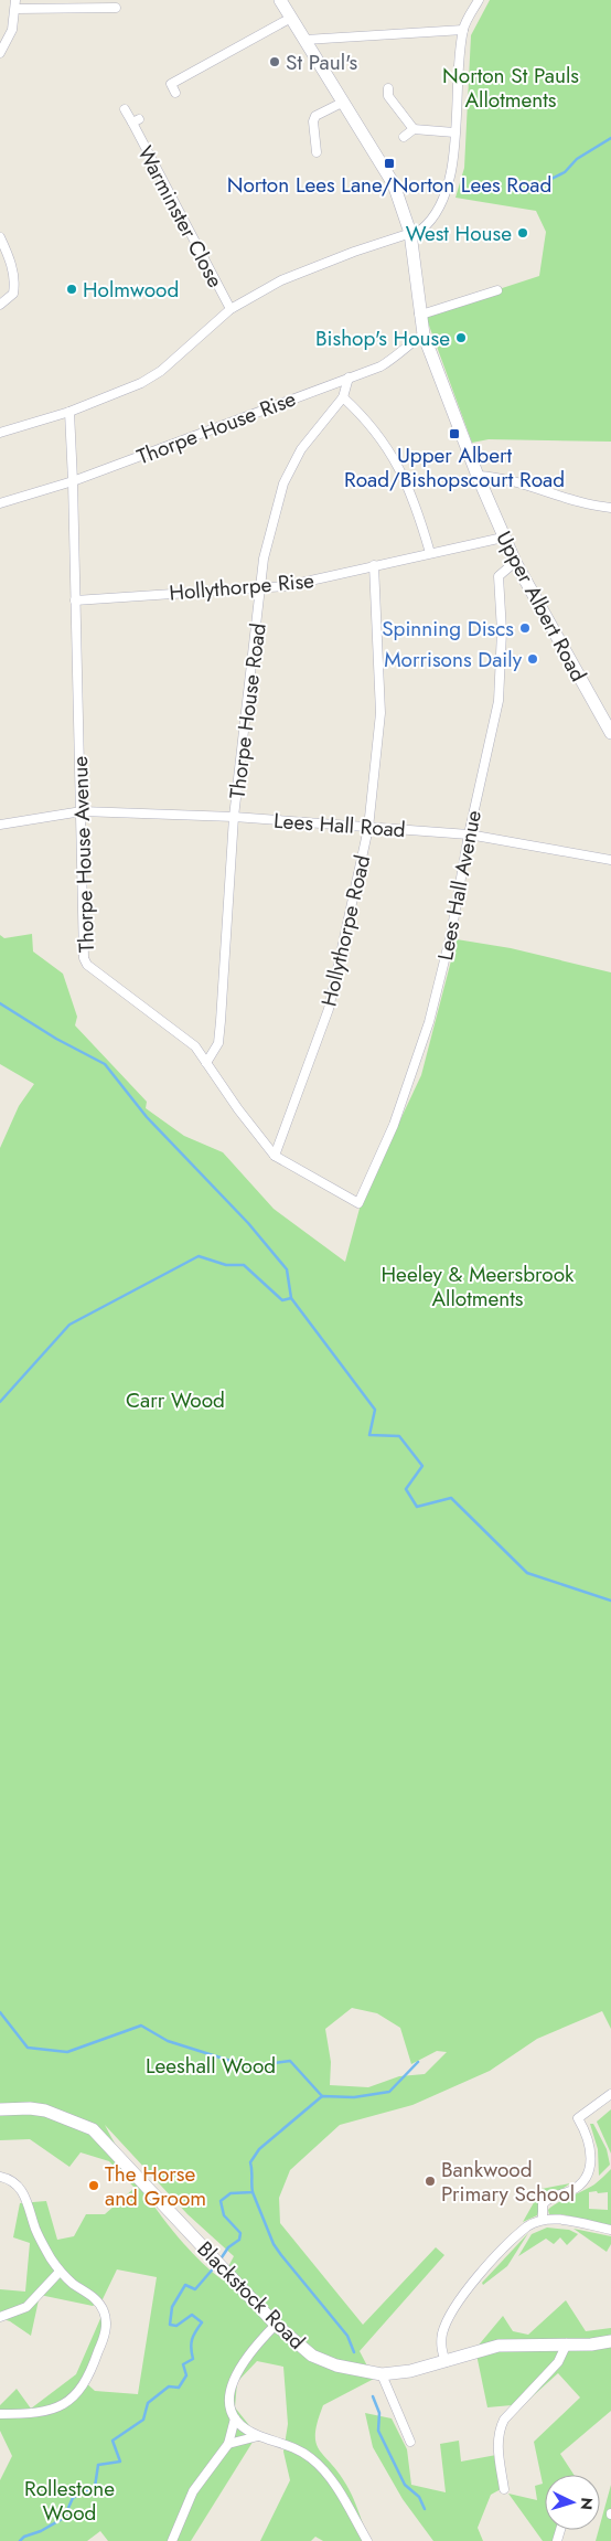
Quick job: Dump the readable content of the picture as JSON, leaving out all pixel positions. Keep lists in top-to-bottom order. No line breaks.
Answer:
{"streets":{"street":["Warminster Close","Thorpe House Rise","Hollythorpe Rise","Upper Albert Road","Thorpe House Road","Lees Hall Road","Thorpe House Avenue","Lees Hall Avenue","Hollythorpe Road","Blackstock Road"]},"crossings":[["Thorpe House Rise","Upper Albert Road"],["Thorpe House Rise","Thorpe House Road"],["Thorpe House Rise","Thorpe House Avenue"],["Hollythorpe Rise","Upper Albert Road"],["Hollythorpe Rise","Thorpe House Road"],["Hollythorpe Rise","Thorpe House Avenue"],["Hollythorpe Rise","Hollythorpe Road"],["Upper Albert Road","Lees Hall Avenue"],["Thorpe House Road","Lees Hall Road"],["Thorpe House Road","Thorpe House Avenue"],["Lees Hall Road","Thorpe House Avenue"],["Lees Hall Road","Lees Hall Avenue"],["Lees Hall Road","Hollythorpe Road"],["Thorpe House Avenue","Lees Hall Avenue"],["Thorpe House Avenue","Hollythorpe Road"]],"parks":["Norton St Pauls Allotments","Heeley & Meersbrook Allotments","Carr Wood","Leeshall Wood","Rollestone Wood"],"places":{"other":["St Paul's","West House","Holmwood","Bishop's House","Spinning Discs","Morrisons Daily","Bankwood Primary School","The Horse and Groom"],"transit":["Norton Lees Lane/Norton Lees Road","Upper Albert Road/Bishopscourt Road"]},"north":"right"}
